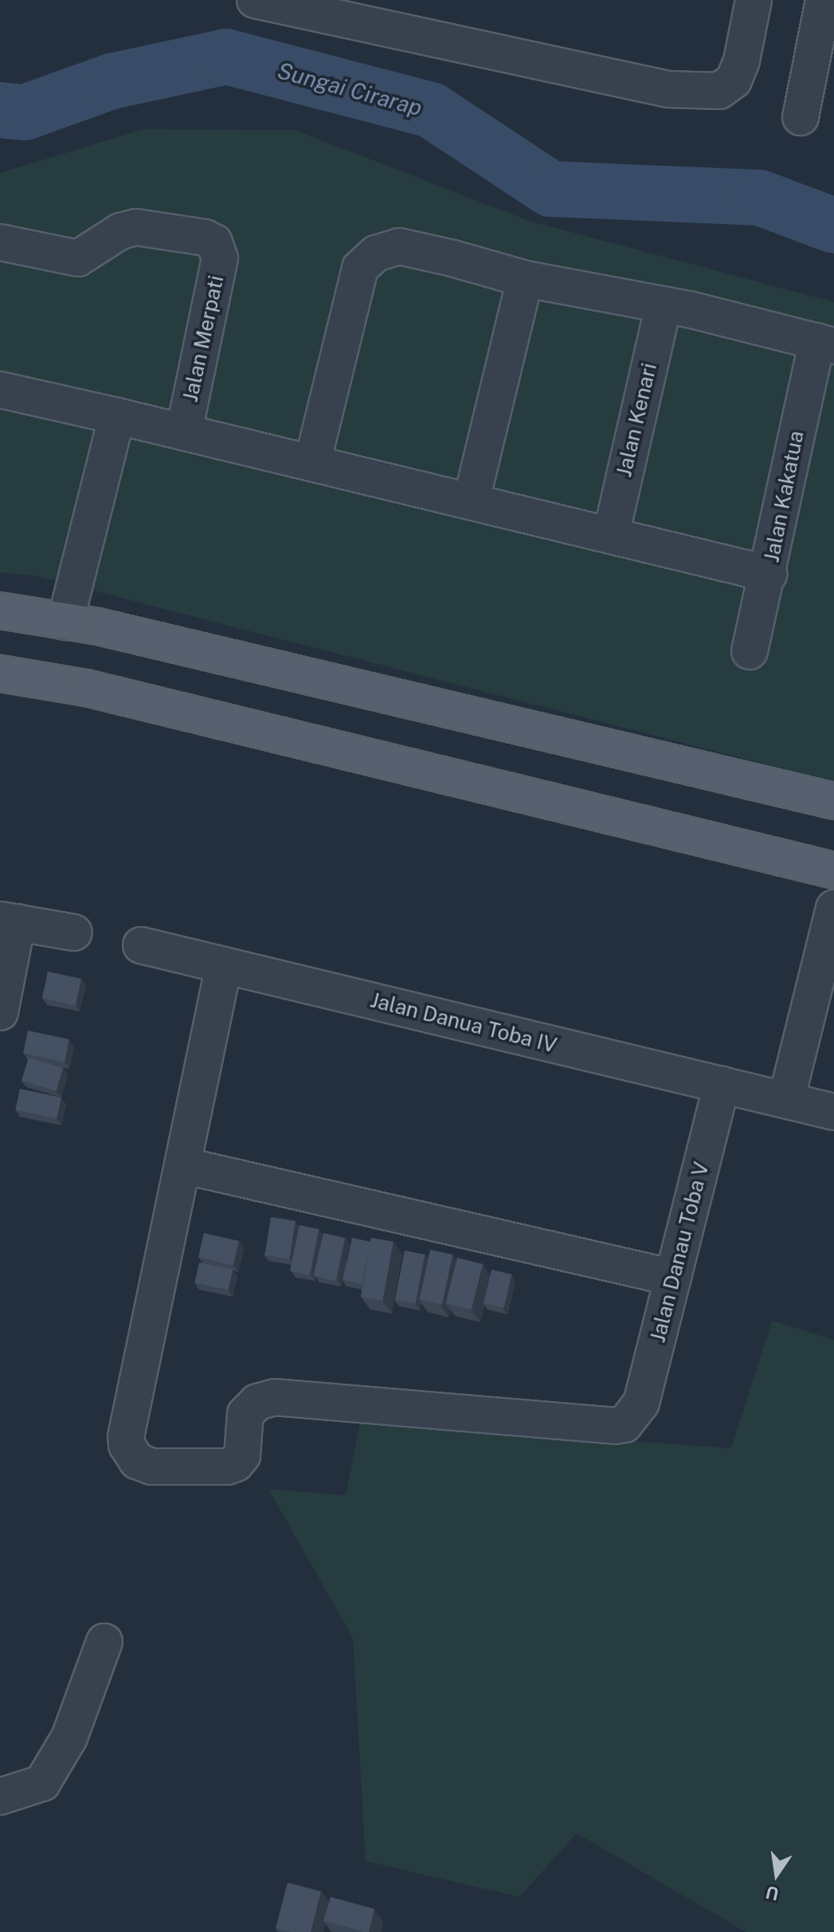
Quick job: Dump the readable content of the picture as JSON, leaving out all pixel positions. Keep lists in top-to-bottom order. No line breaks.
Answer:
{"streets":{"street":["Jalan Merpati","Jalan Kenari","Jalan Kakatua","Jalan Danua Toba IV","Jalan Danau Toba V"]},"crossings":[["Jalan Danua Toba IV","Jalan Danau Toba V"]],"water":["Sungai Cirarap"],"north":"bottom"}
